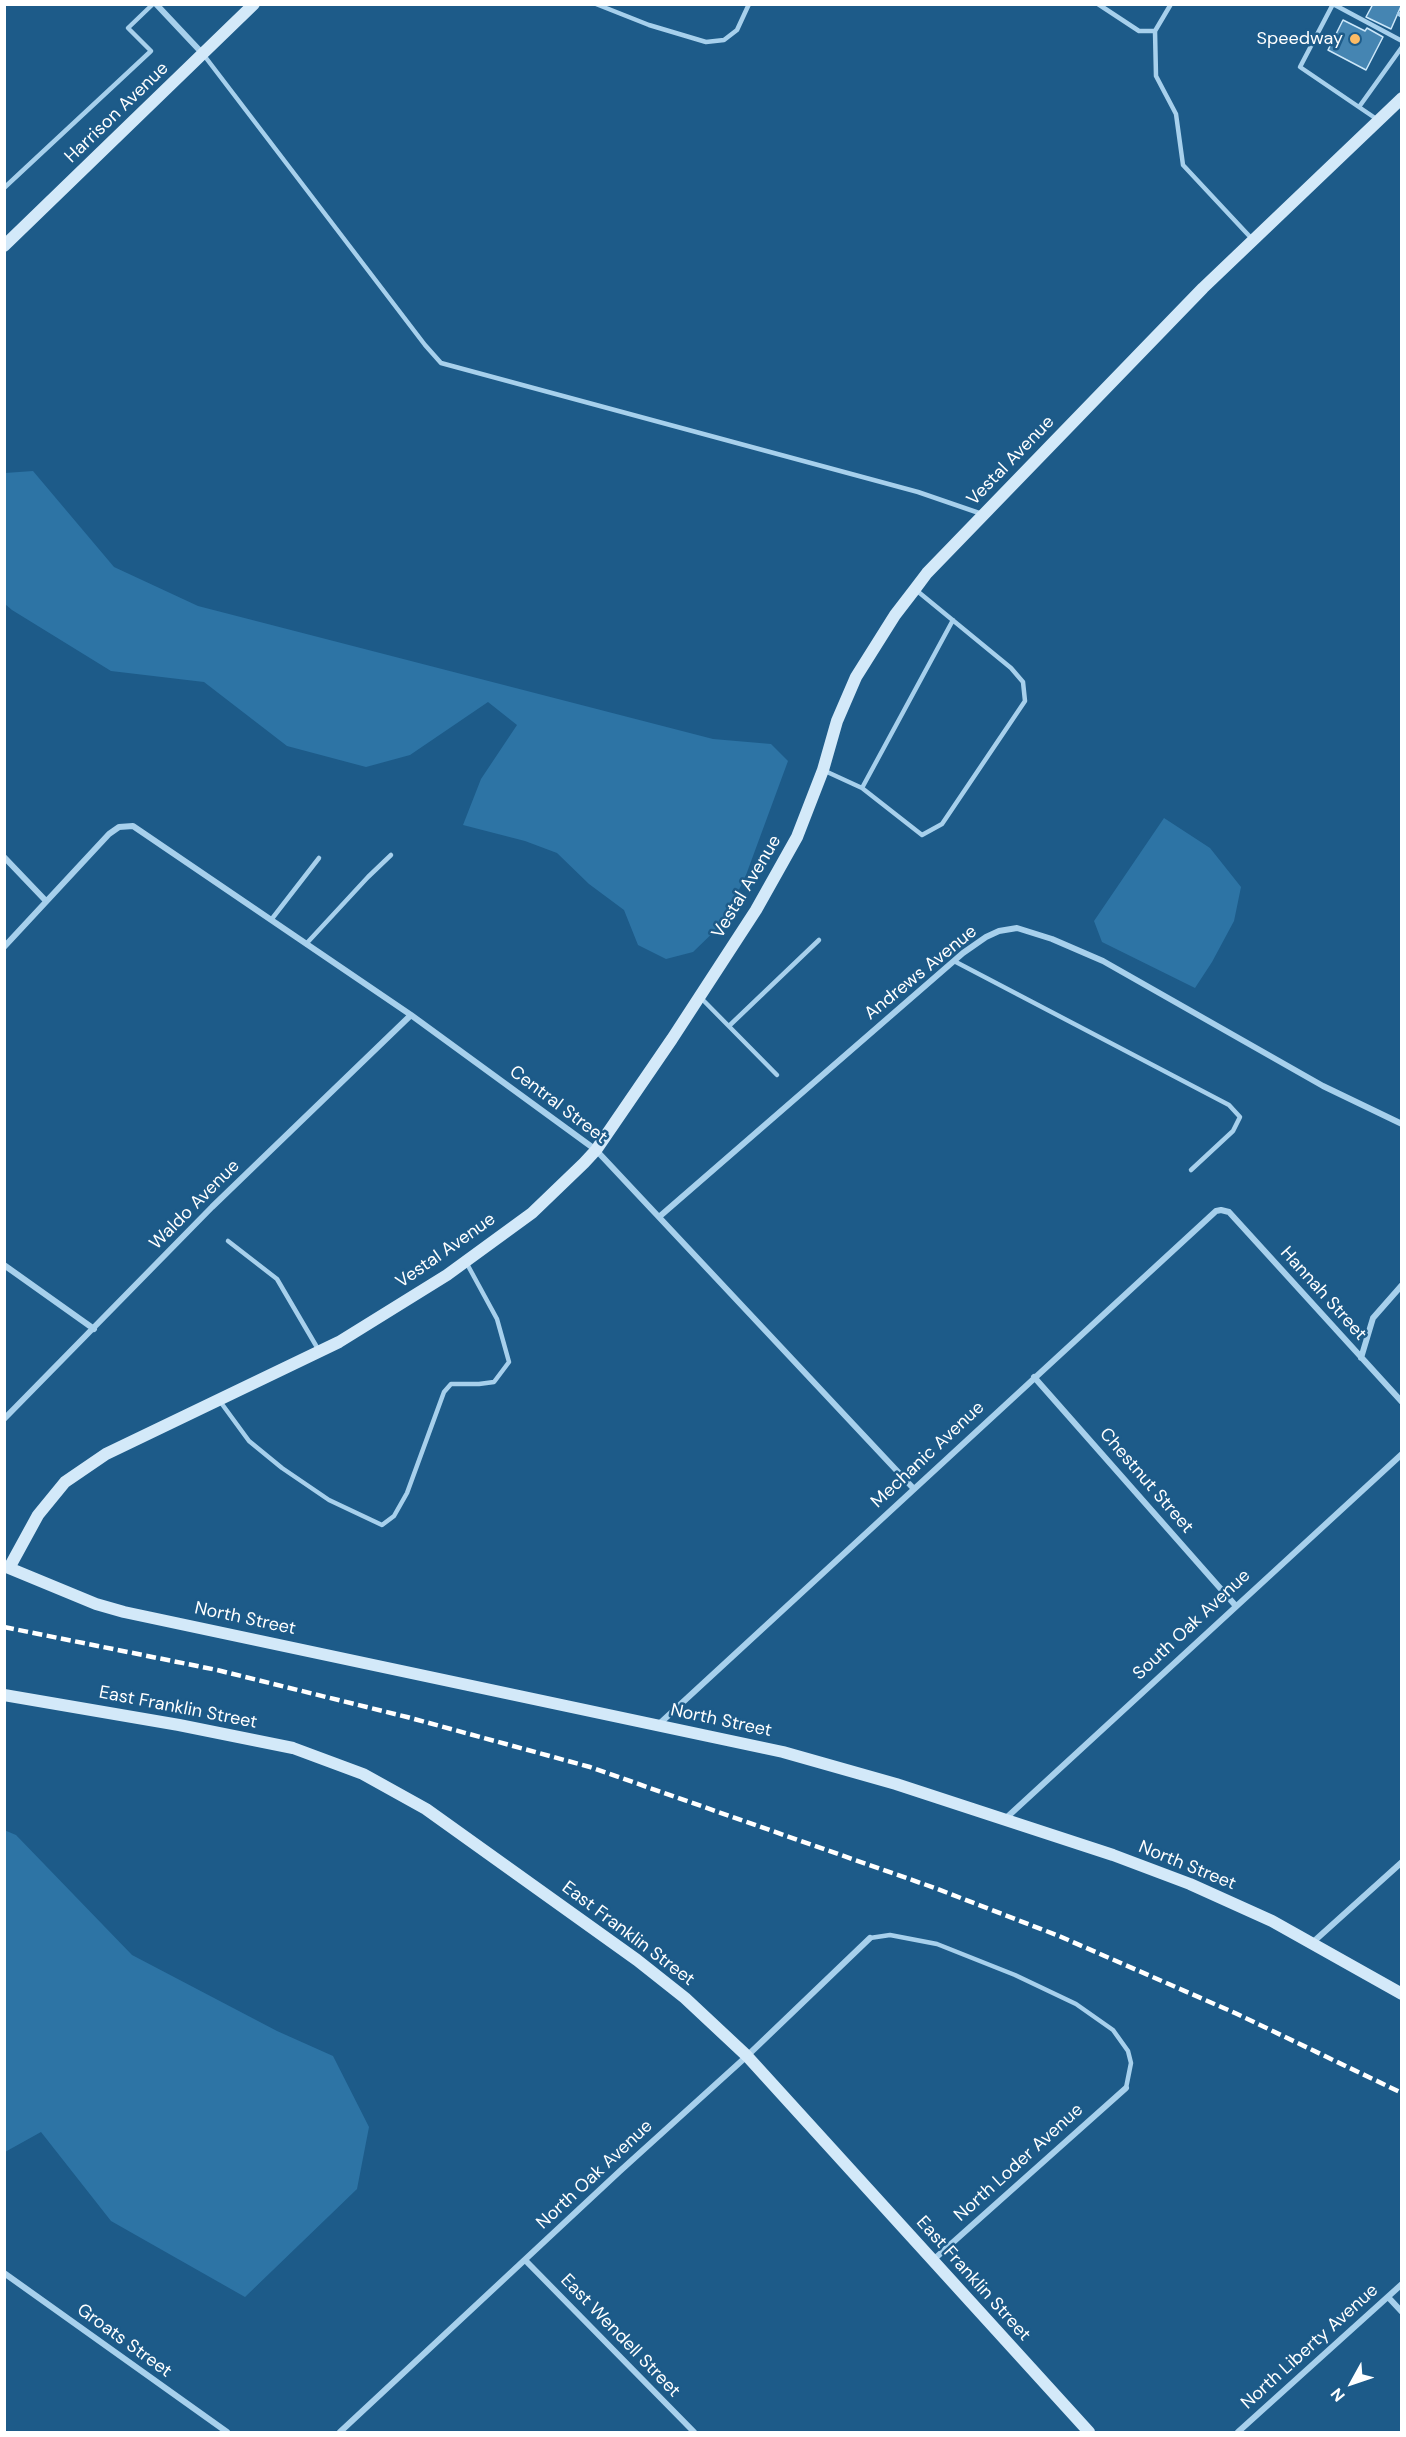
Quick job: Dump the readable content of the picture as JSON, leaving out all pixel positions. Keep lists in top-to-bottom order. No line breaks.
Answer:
{"streets":{"street":["Harrison Avenue","Vestal Avenue","Andrews Avenue","Central Street","Waldo Avenue","Hannah Street","Mechanic Avenue","Chestnut Street","North Street","South Oak Avenue","East Franklin Street","North Loder Avenue","North Oak Avenue","East Wendell Street","Groats Street","North Liberty Avenue"]},"crossings":[["Vestal Avenue","Central Street"],["Vestal Avenue","North Street"],["Andrews Avenue","Central Street"],["Central Street","Waldo Avenue"],["Central Street","Mechanic Avenue"],["Hannah Street","Mechanic Avenue"],["Mechanic Avenue","Chestnut Street"],["Mechanic Avenue","North Street"],["Chestnut Street","South Oak Avenue"],["North Street","South Oak Avenue"],["East Franklin Street","North Loder Avenue"],["East Franklin Street","North Oak Avenue"],["North Oak Avenue","East Wendell Street"]],"places":["Speedway"],"north":"bottom left"}
